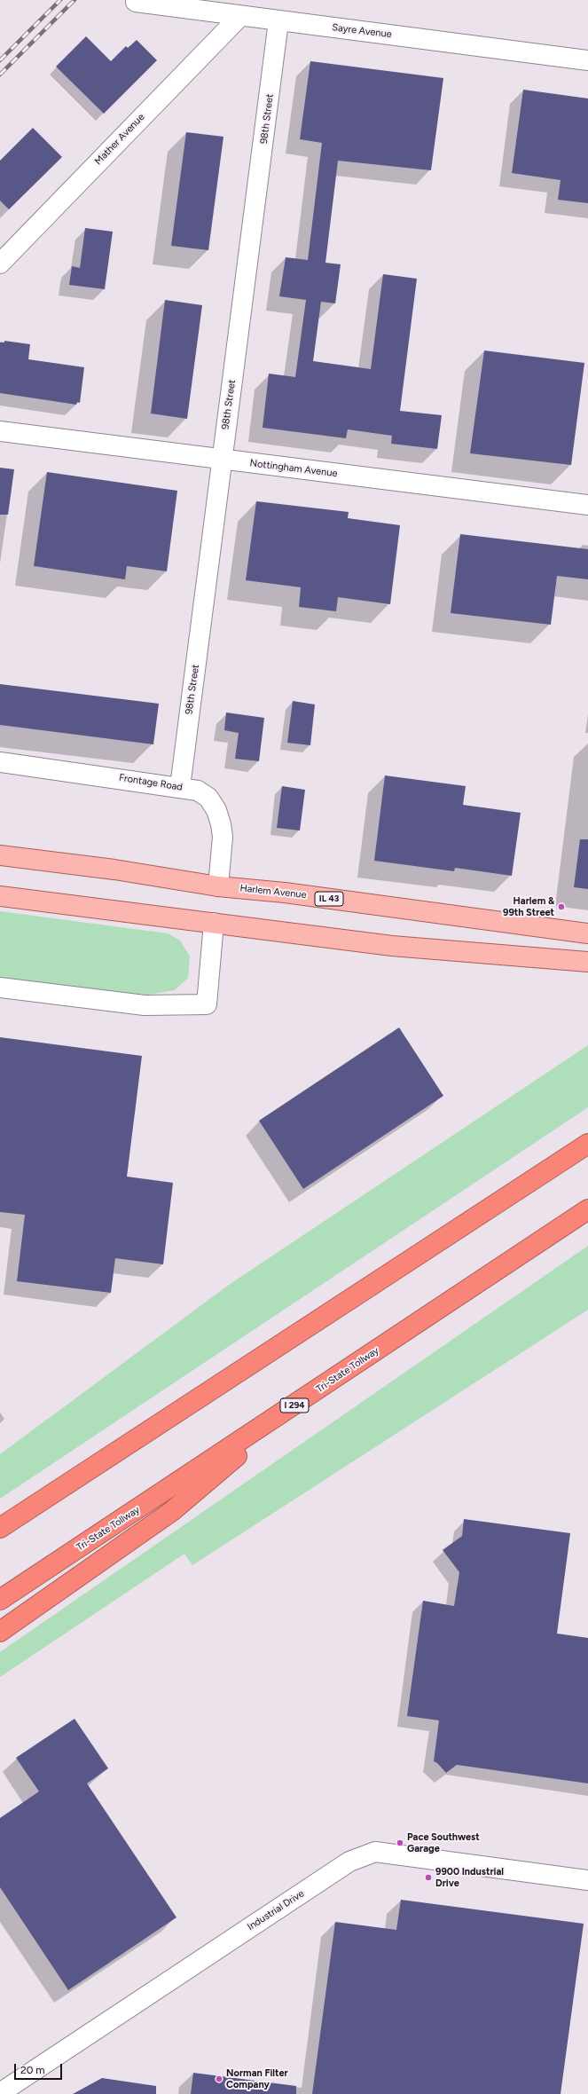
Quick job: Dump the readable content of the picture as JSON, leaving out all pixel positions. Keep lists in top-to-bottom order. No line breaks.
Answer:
{"streets":{"highway":["Tri-State Tollway","I 294"],"main road":["Harlem Avenue","IL 43"],"street":["Sayre Avenue","98th Street","Mather Avenue","Nottingham Avenue","Frontage Road","Industrial Drive"]},"crossings":[["Sayre Avenue","98th Street"],["Sayre Avenue","Mather Avenue"],["98th Street","Nottingham Avenue"],["98th Street","Frontage Road"],["Frontage Road","Harlem Avenue"]],"places":["Harlem & 99th Street","Pace Southwest Garage","9900 Industrial Drive","Norman Filter Company"],"scale_bar":"20 m"}
